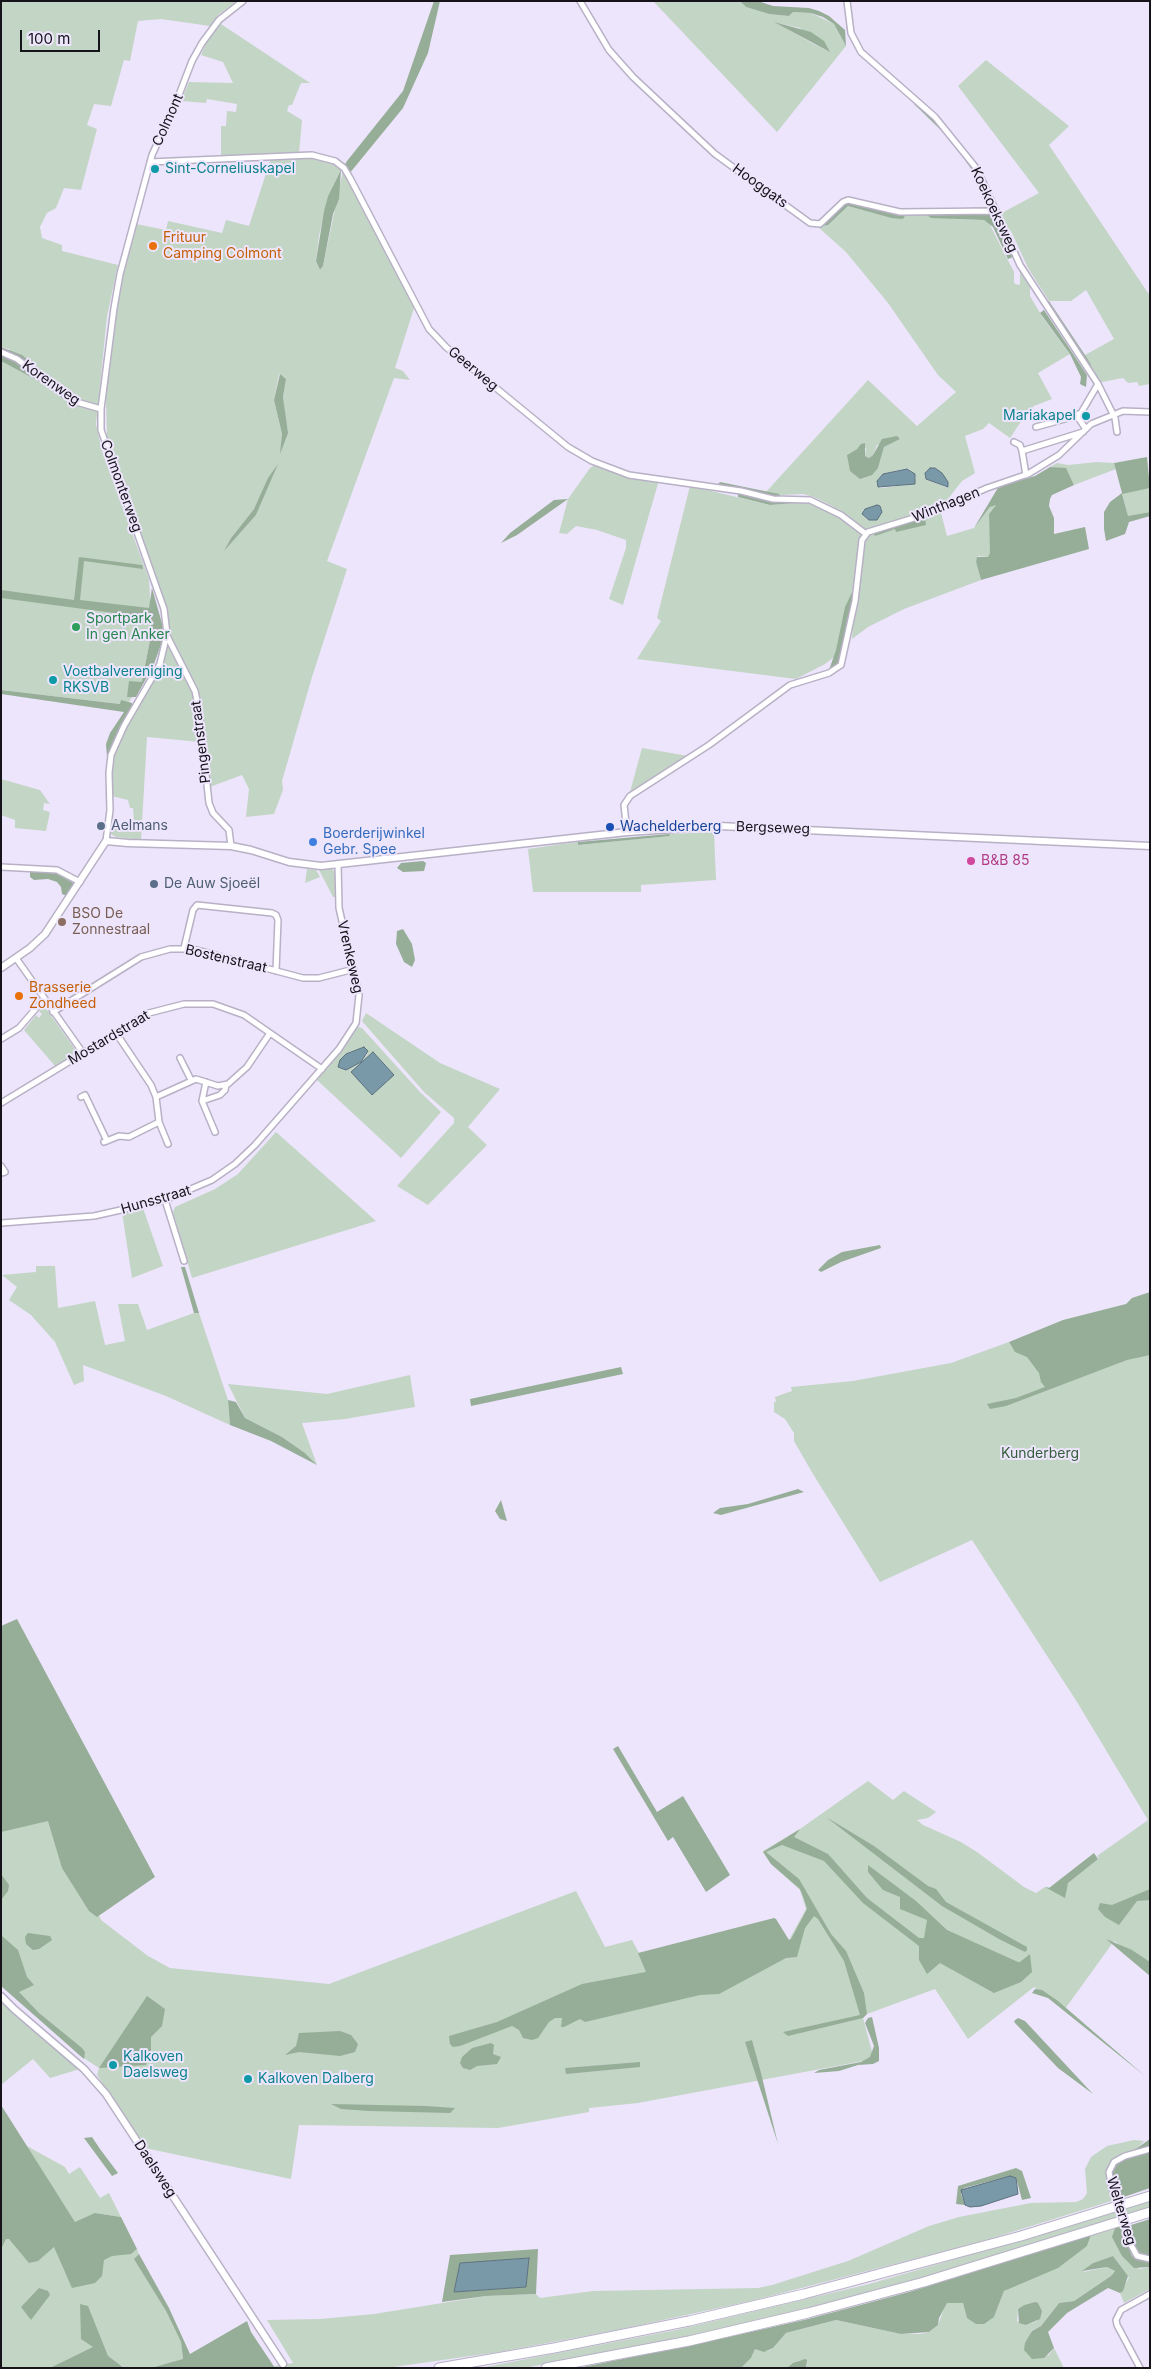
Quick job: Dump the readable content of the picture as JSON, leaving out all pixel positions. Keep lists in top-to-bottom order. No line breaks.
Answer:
{"streets":{"street":["Colmont","Hooggats","Koekoeksweg","Geerweg","Korenweg","Colmonterweg","Winthagen","Pingenstraat","Bergseweg","Vrenkeweg","Bostenstraat","Mostardstraat","Hunsstraat","Daelsweg","Welterweg"]},"crossings":[["Colmont","Geerweg"],["Colmont","Colmonterweg"],["Hooggats","Koekoeksweg"],["Geerweg","Winthagen"],["Korenweg","Colmonterweg"],["Colmonterweg","Pingenstraat"],["Pingenstraat","Bergseweg"],["Bergseweg","Vrenkeweg"],["Vrenkeweg","Bostenstraat"],["Vrenkeweg","Mostardstraat"],["Vrenkeweg","Hunsstraat"],["Mostardstraat","Hunsstraat"]],"parks":["Kunderberg"],"places":["Sint-Corneliuskapel","Frituur Camping Colmont","Mariakapel","Sportpark In gen Anker","Voetbalvereniging RKSVB","Aelmans","Wachelderberg","Boerderijwinkel Gebr. Spee","B&B 85","De Auw Sjoeël","BSO De Zonnestraal","Brasserie Zondheed","Kalkoven Daelsweg","Kalkoven Dalberg"],"scale_bar":"100 m"}
